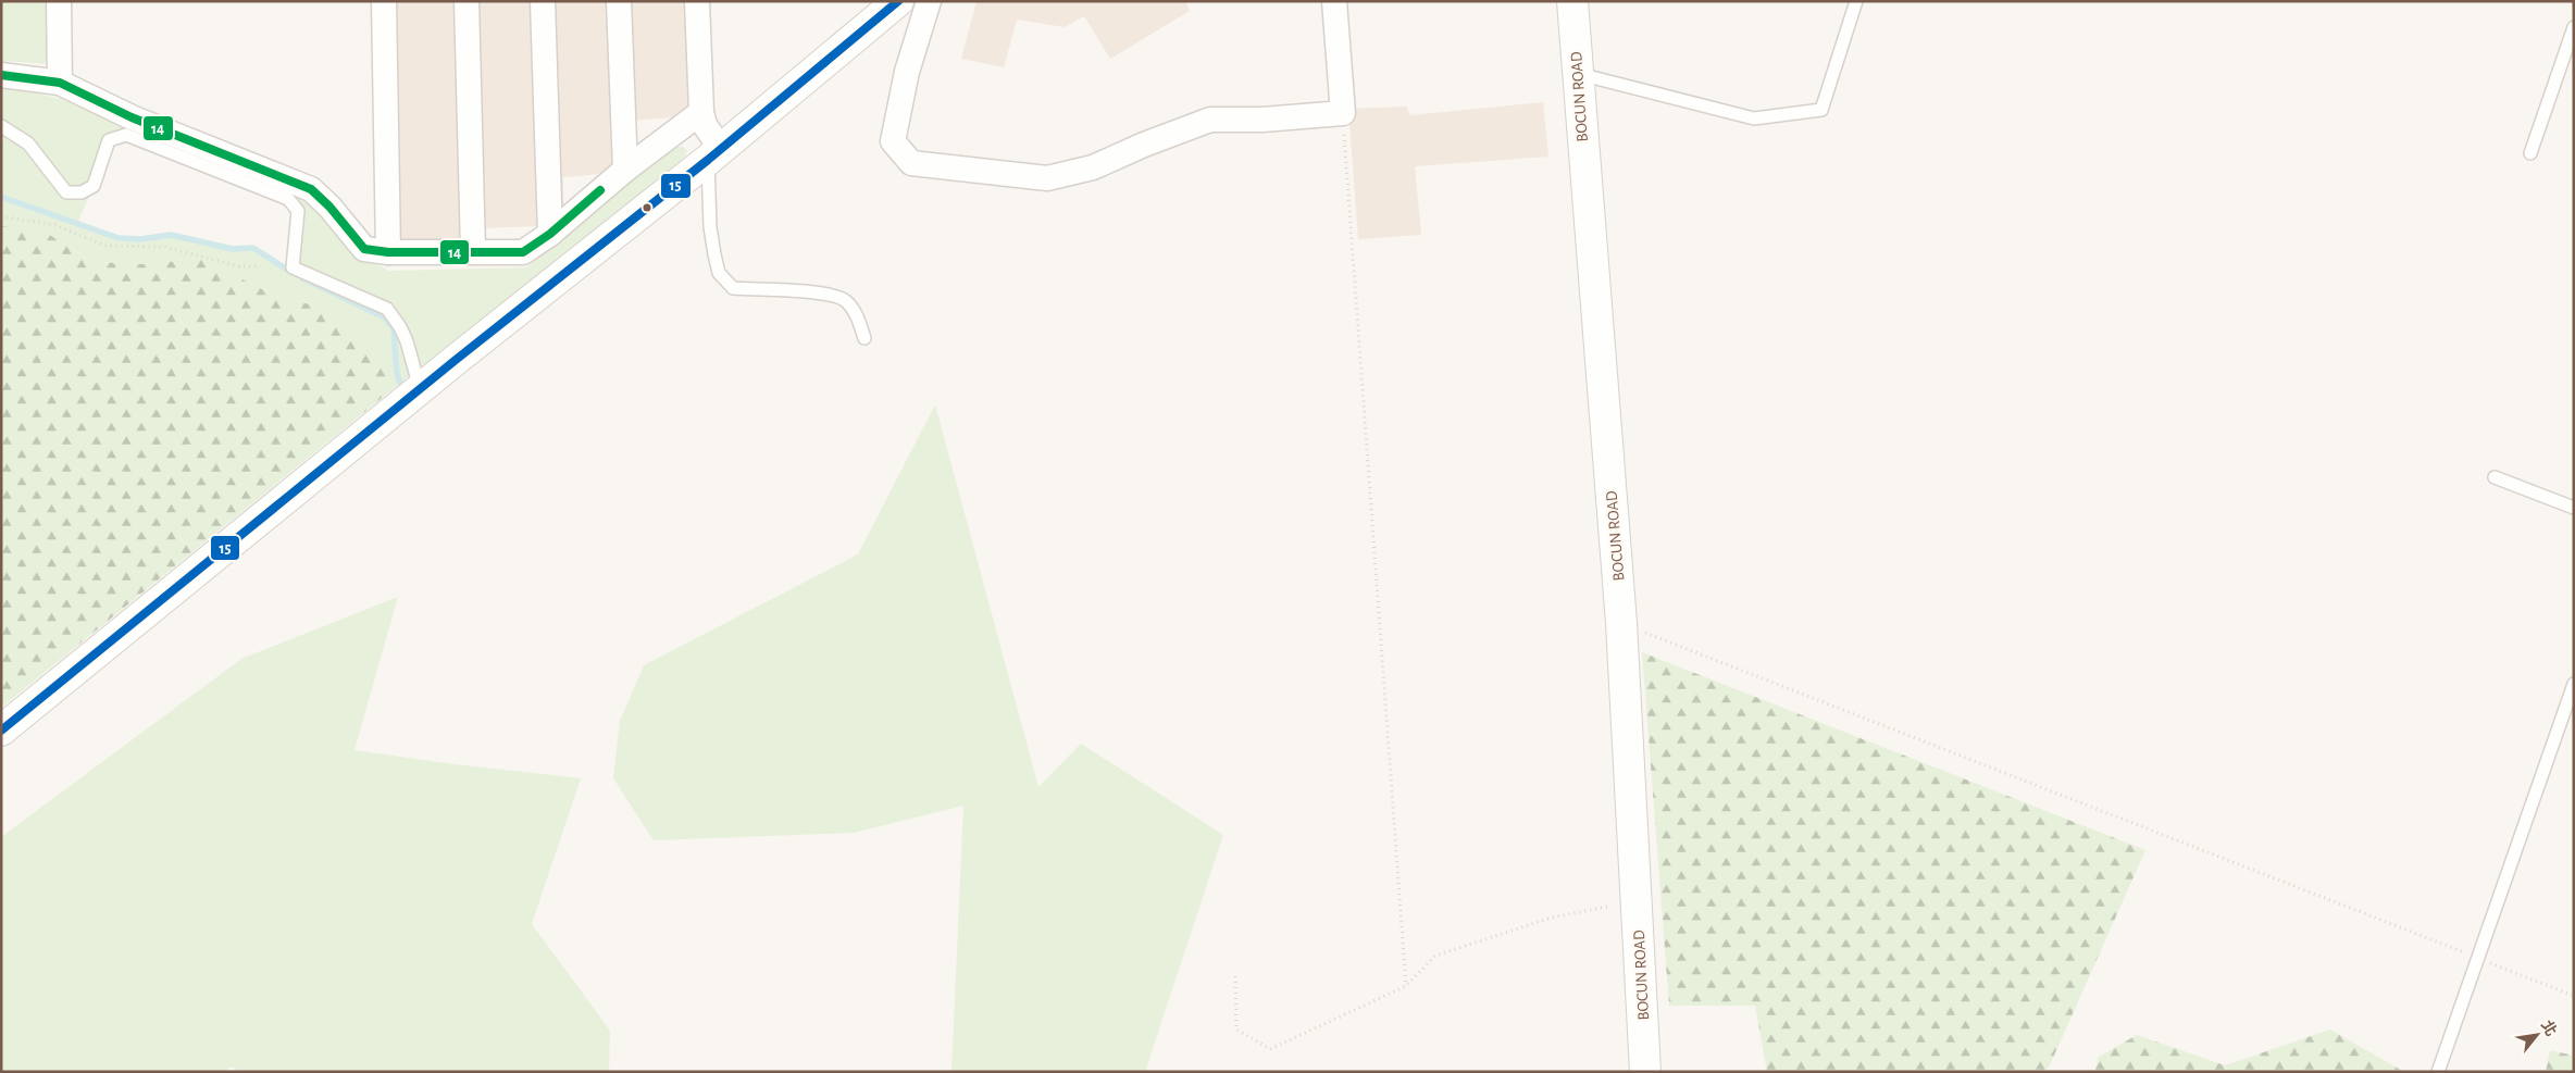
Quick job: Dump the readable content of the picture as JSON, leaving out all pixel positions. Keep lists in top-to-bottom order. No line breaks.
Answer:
{"streets":{"street":["BOCUN ROAD"]},"lines":["transit line 15","transit line 14"],"north":"top right"}
